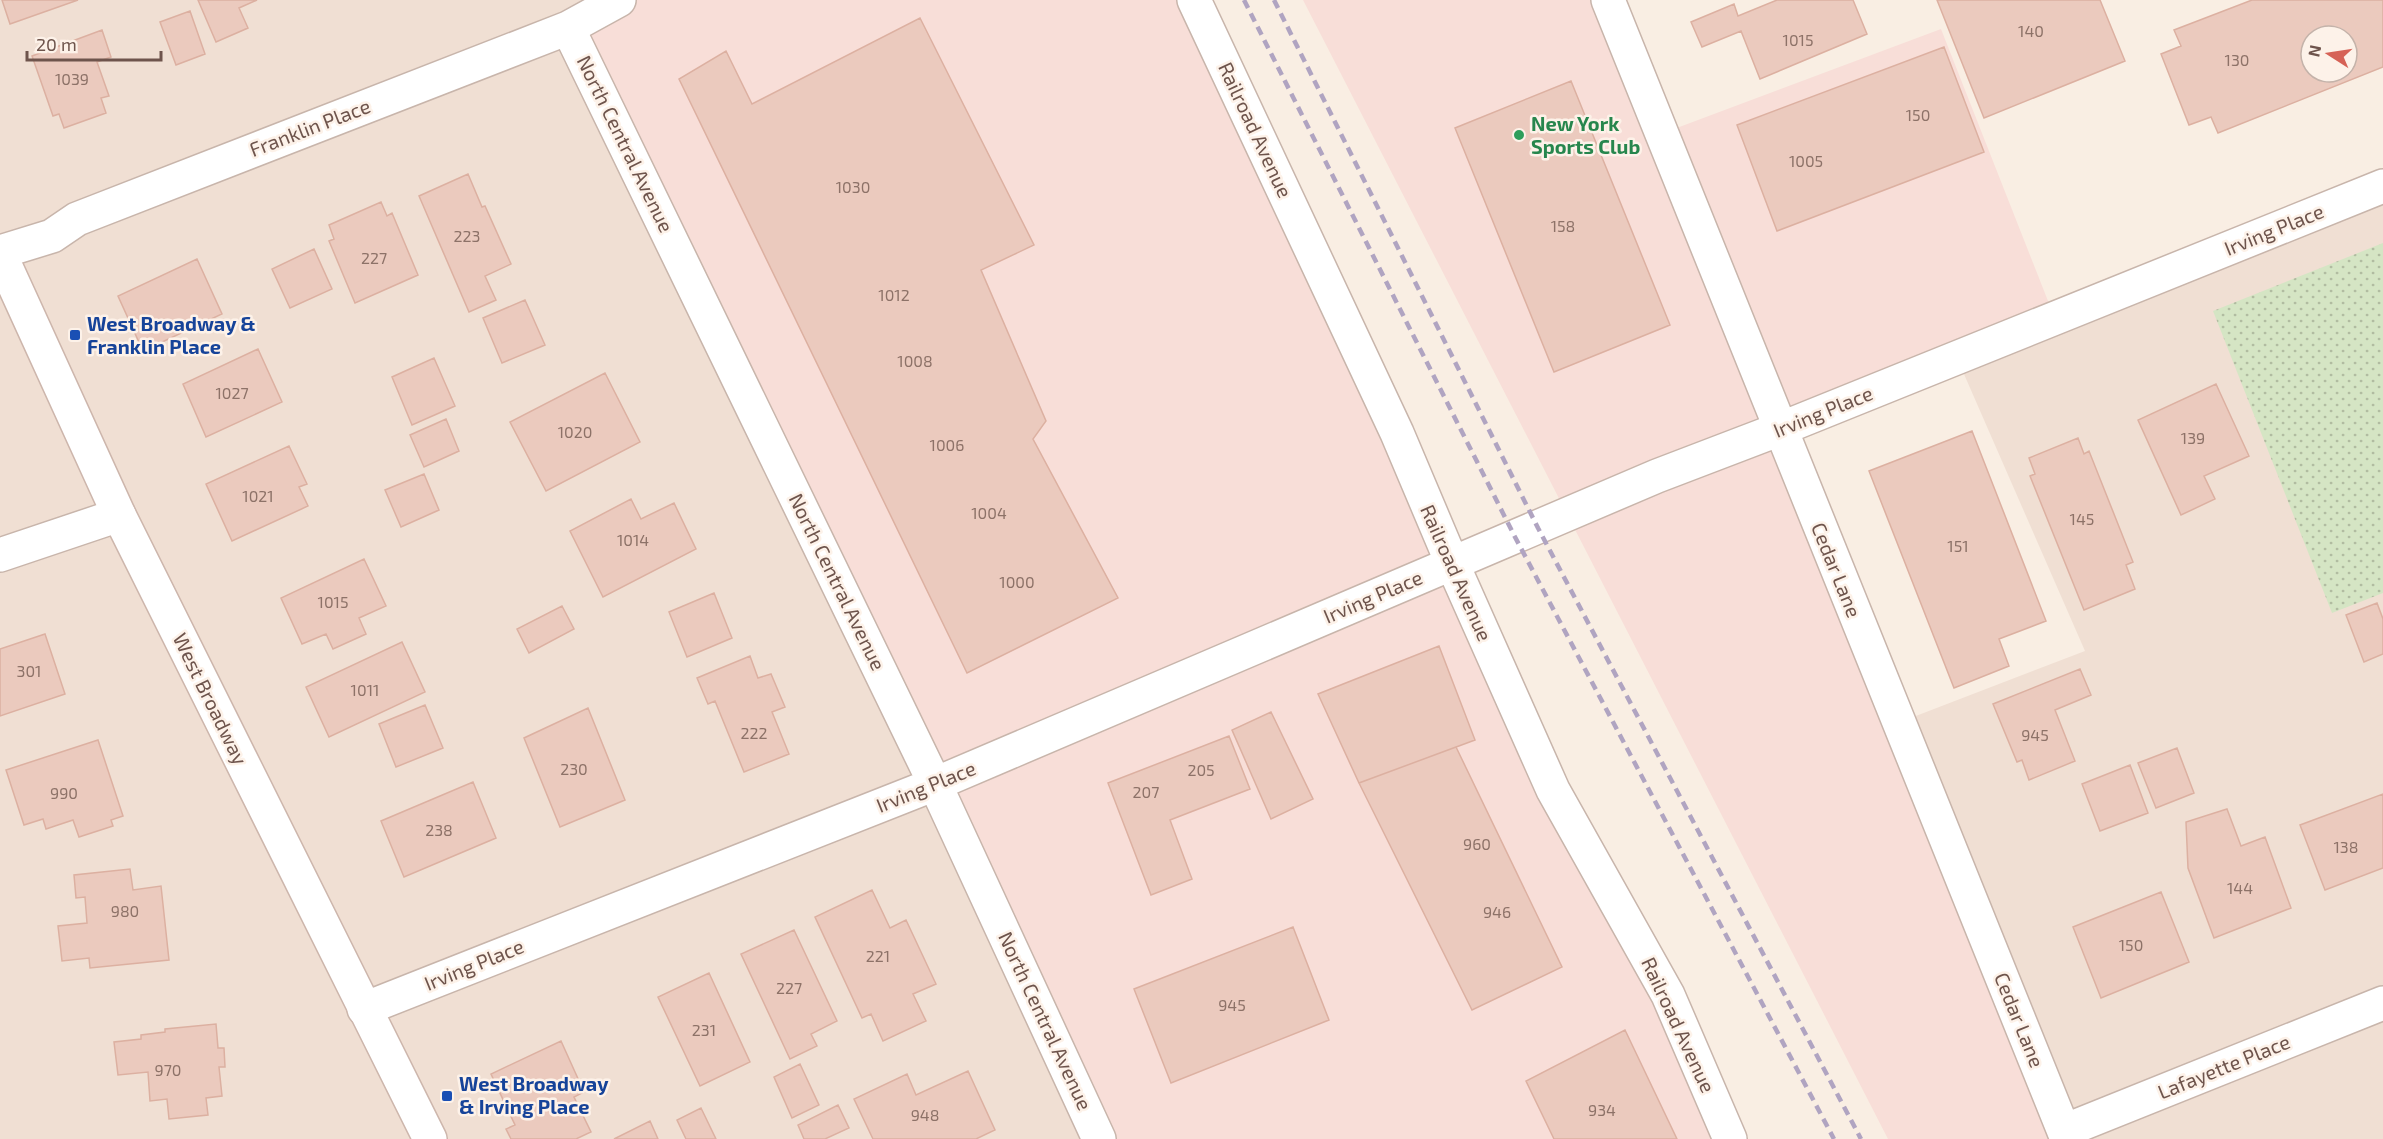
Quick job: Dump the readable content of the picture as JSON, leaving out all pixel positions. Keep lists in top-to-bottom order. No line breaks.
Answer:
{"streets":{"street":["Franklin Place","Railroad Avenue","North Central Avenue","Irving Place","Cedar Lane","West Broadway","Lafayette Place"]},"crossings":[["Franklin Place","North Central Avenue"],["Franklin Place","West Broadway"],["Railroad Avenue","Irving Place"],["North Central Avenue","Irving Place"],["Irving Place","Cedar Lane"],["Irving Place","West Broadway"],["Cedar Lane","Lafayette Place"]],"places":{"other":["New York Sports Club"],"transit":["West Broadway & Franklin Place","West Broadway & Irving Place"]},"house_numbers":["140","1015","130","1039","150","1005","1030","158","223","227","1012","1008","1027","1020","139","1006","1021","1004","145","1014","151","1000","1015","301","1011","222","945","230","205","207","990","238","960","138","144","980","946","150","221","227","945","231","970","934","948"],"scale_bar":"20 m","north":"left"}
